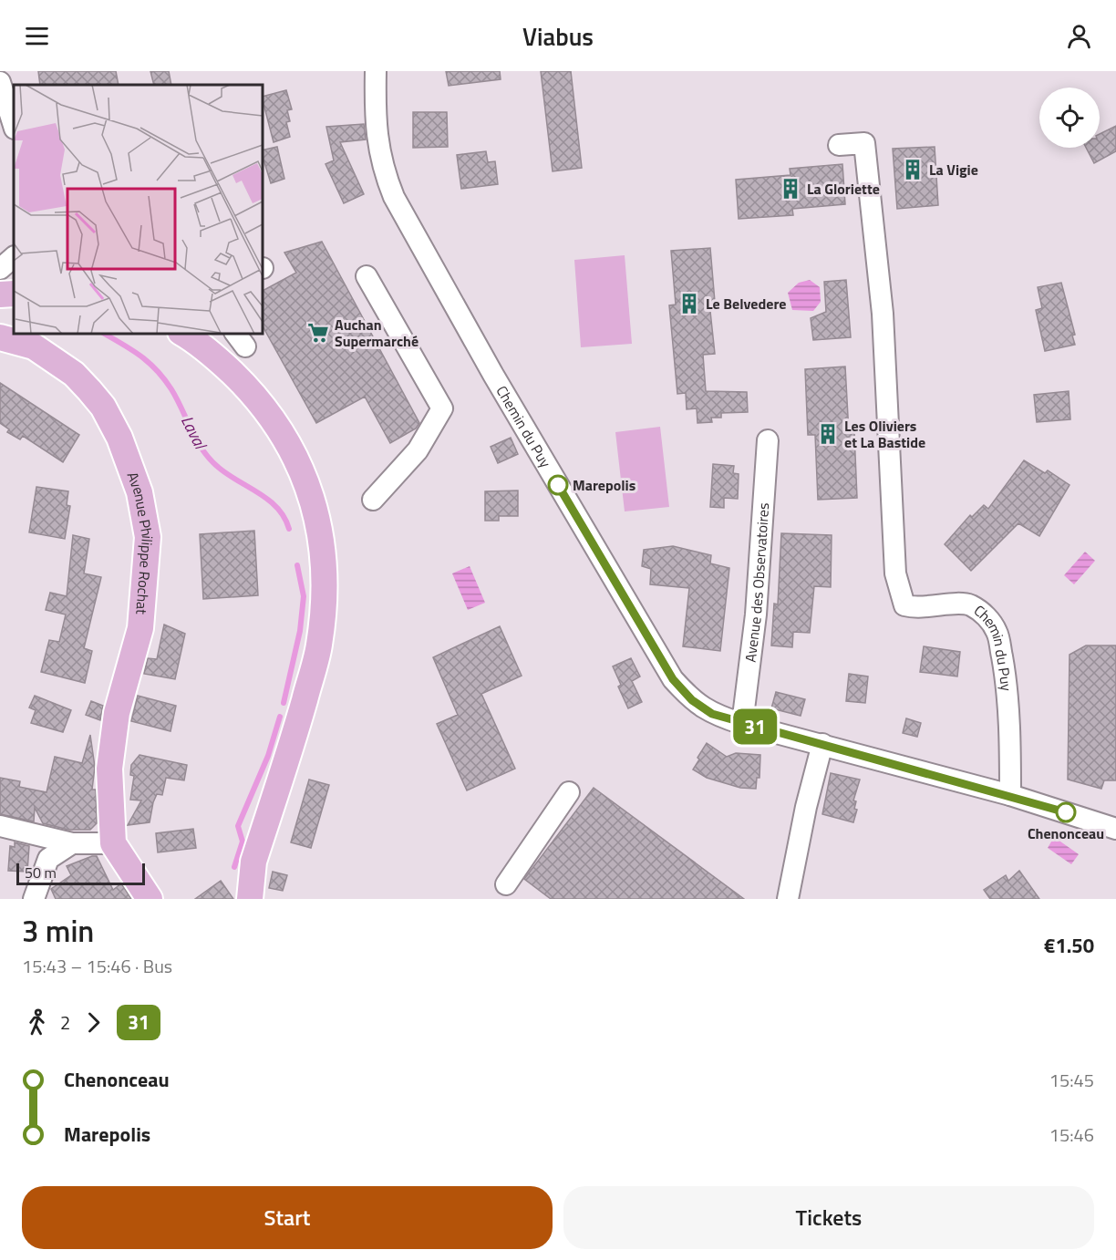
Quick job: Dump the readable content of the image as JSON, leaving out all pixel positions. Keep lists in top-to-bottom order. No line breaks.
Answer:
{"streets":{"main road":["Avenue Philippe Rochat"],"street":["Chemin du Puy","Avenue des Observatoires"]},"crossings":[["Chemin du Puy","Avenue des Observatoires"]],"water":["Laval"],"places":{"building":["La Vigie","La Gloriette","Le Belvedere","Les Oliviers et La Bastide"],"supermarket":["Auchan Supermarché"],"other":["Marepolis","Chenonceau"]},"lines":["bus line 31"],"scale_bar":"50 m","page":{"header":"Viabus","on_map":"31","scale":"50 m","heading":["3 min","15:43 – 15:46 · Bus","€1.50"],"legs":["2","31"],"list":[{"name":"Chenonceau","value":"15:45"},{"name":"Marepolis","value":"15:46"}],"buttons":["Start","Tickets"]}}
